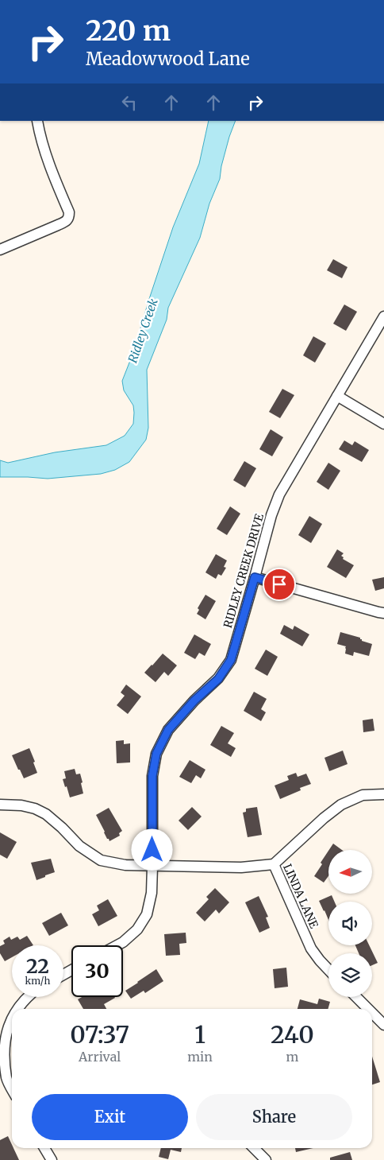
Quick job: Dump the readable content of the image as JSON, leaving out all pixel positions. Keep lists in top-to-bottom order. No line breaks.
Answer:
{"streets":{"street":["RIDLEY CREEK DRIVE","LINDA LANE"]},"water":["Ridley Creek"],"north":"left","page":{"turn":["220 m","Meadowwood Lane"],"speed":"22 km/h","limit":"30","eta":["07:37","Arrival","1","min","240","m"],"buttons":["Exit","Share"]}}
